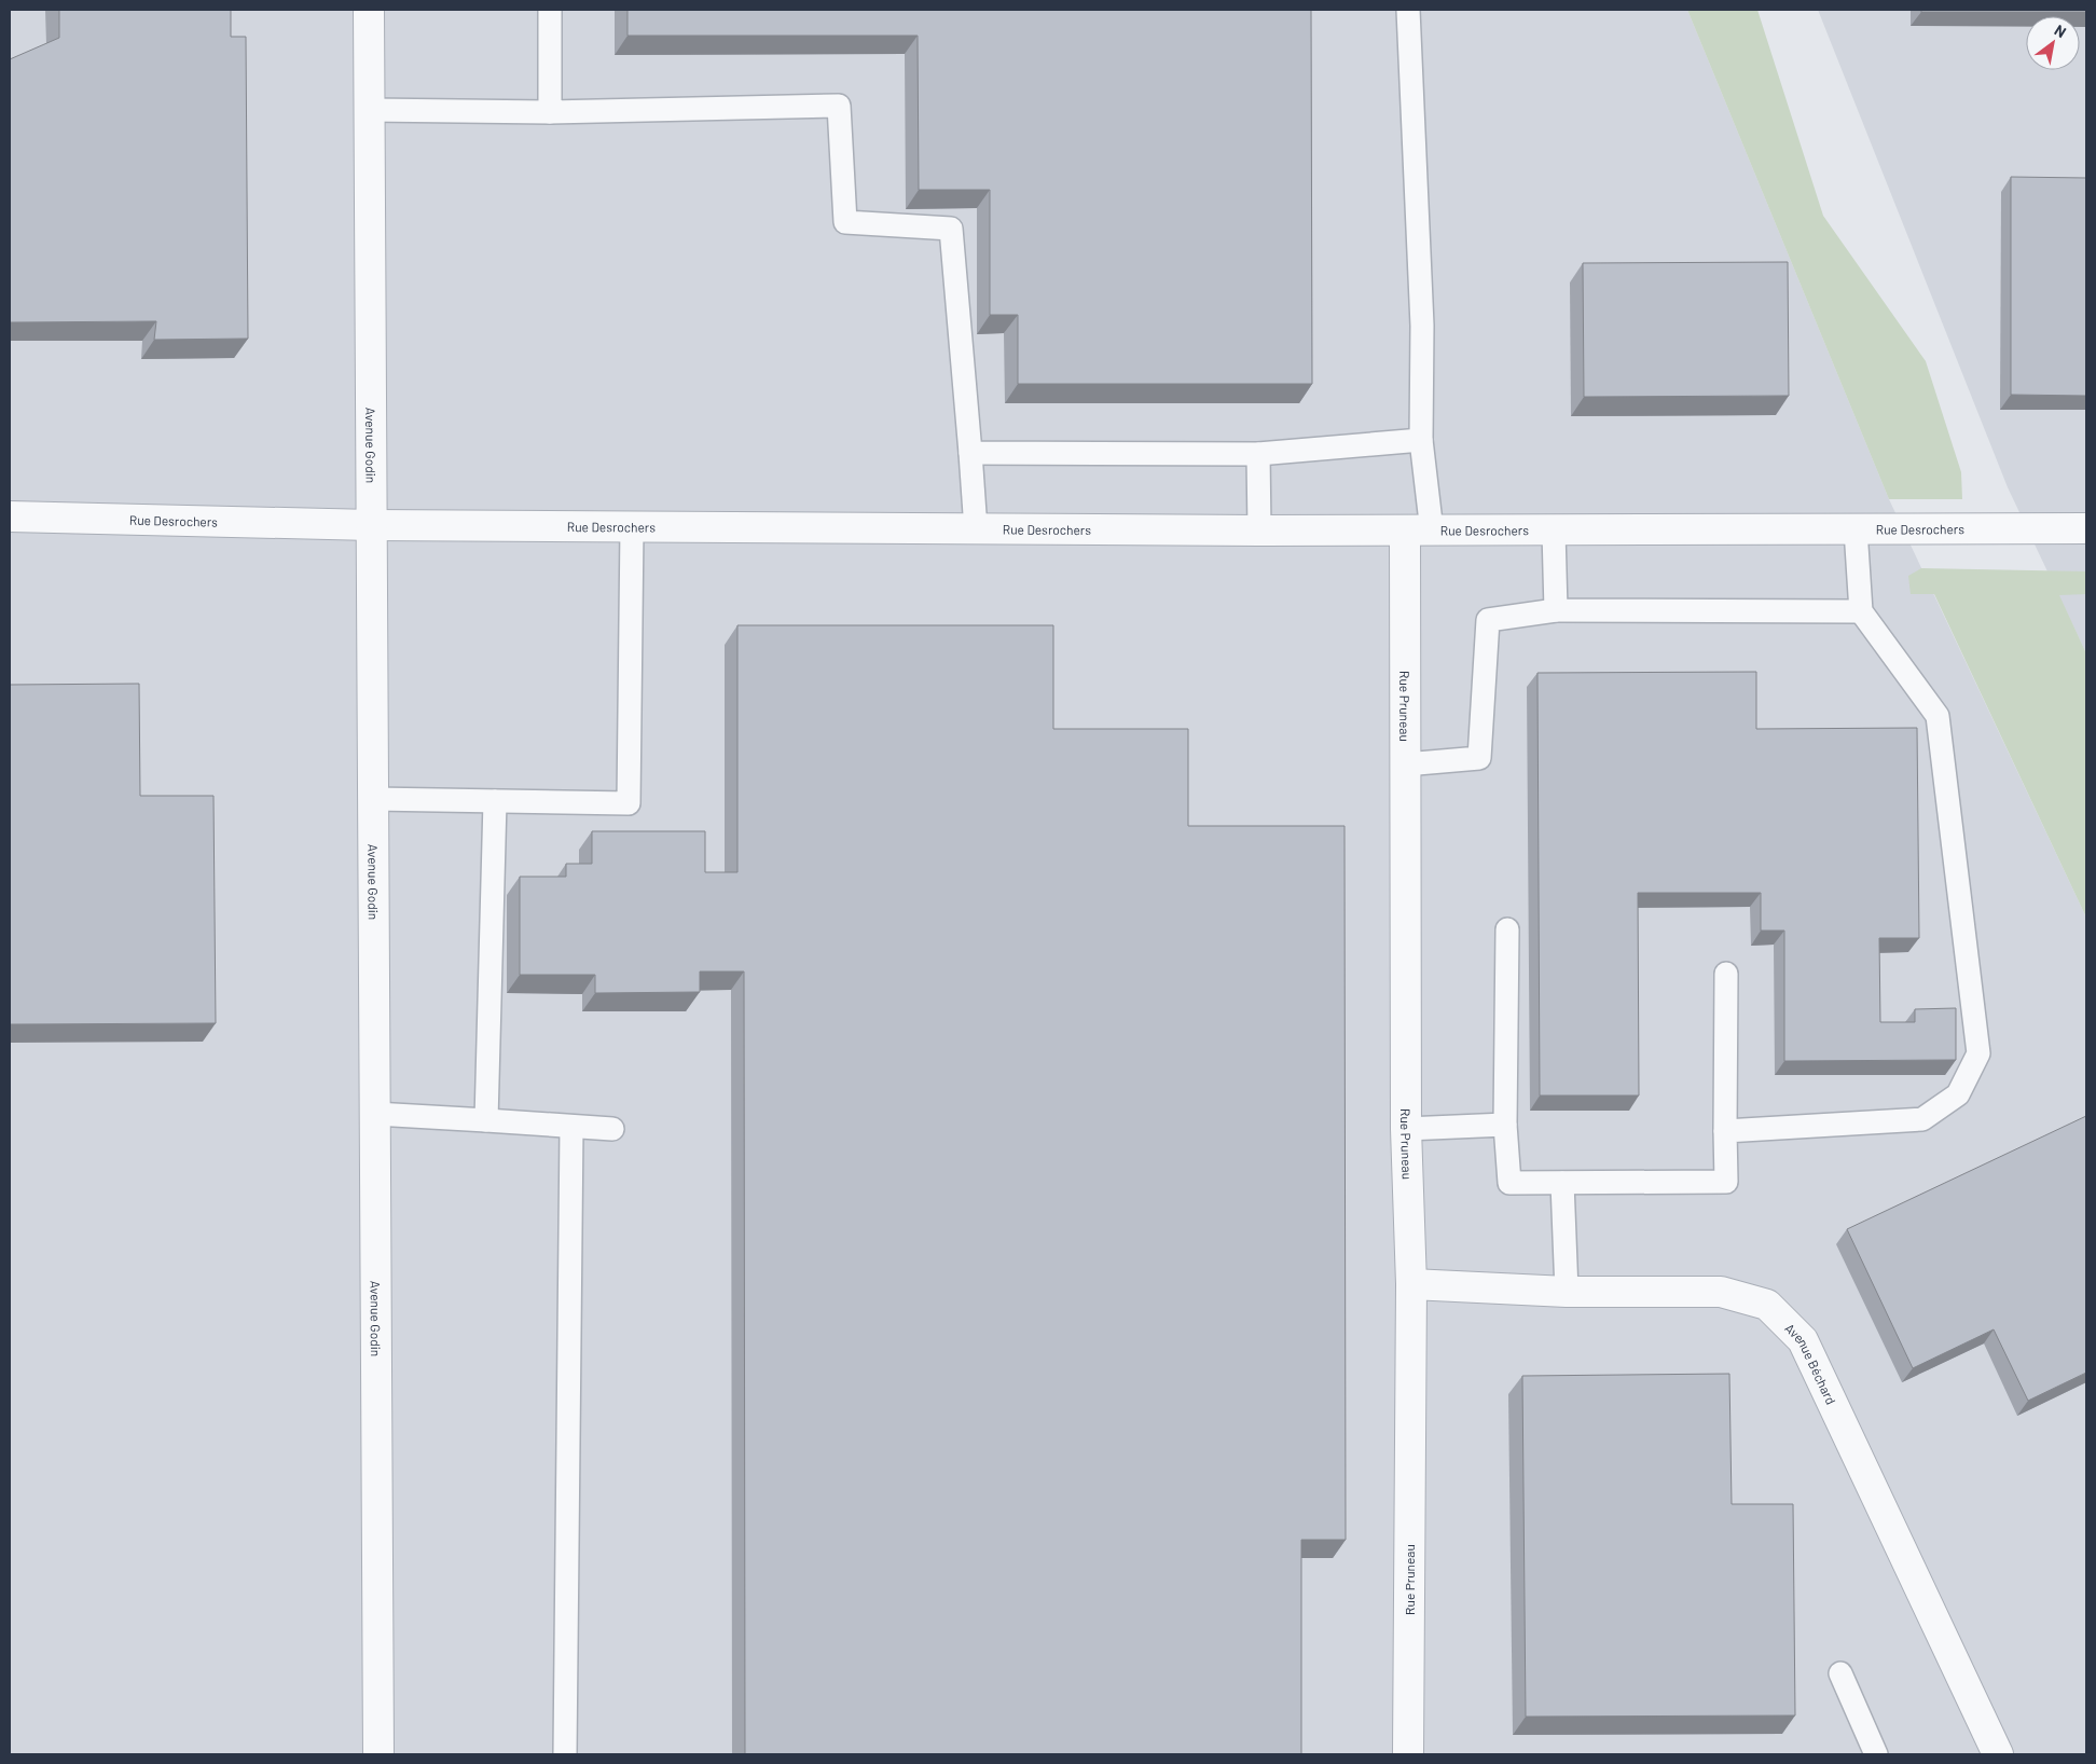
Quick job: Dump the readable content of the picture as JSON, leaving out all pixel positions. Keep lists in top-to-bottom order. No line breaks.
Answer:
{"streets":{"street":["Avenue Godin","Rue Desrochers","Rue Pruneau","Avenue Béchard"]},"crossings":[["Avenue Godin","Rue Desrochers"],["Rue Desrochers","Rue Pruneau"],["Rue Pruneau","Avenue Béchard"]],"north":"top right"}
